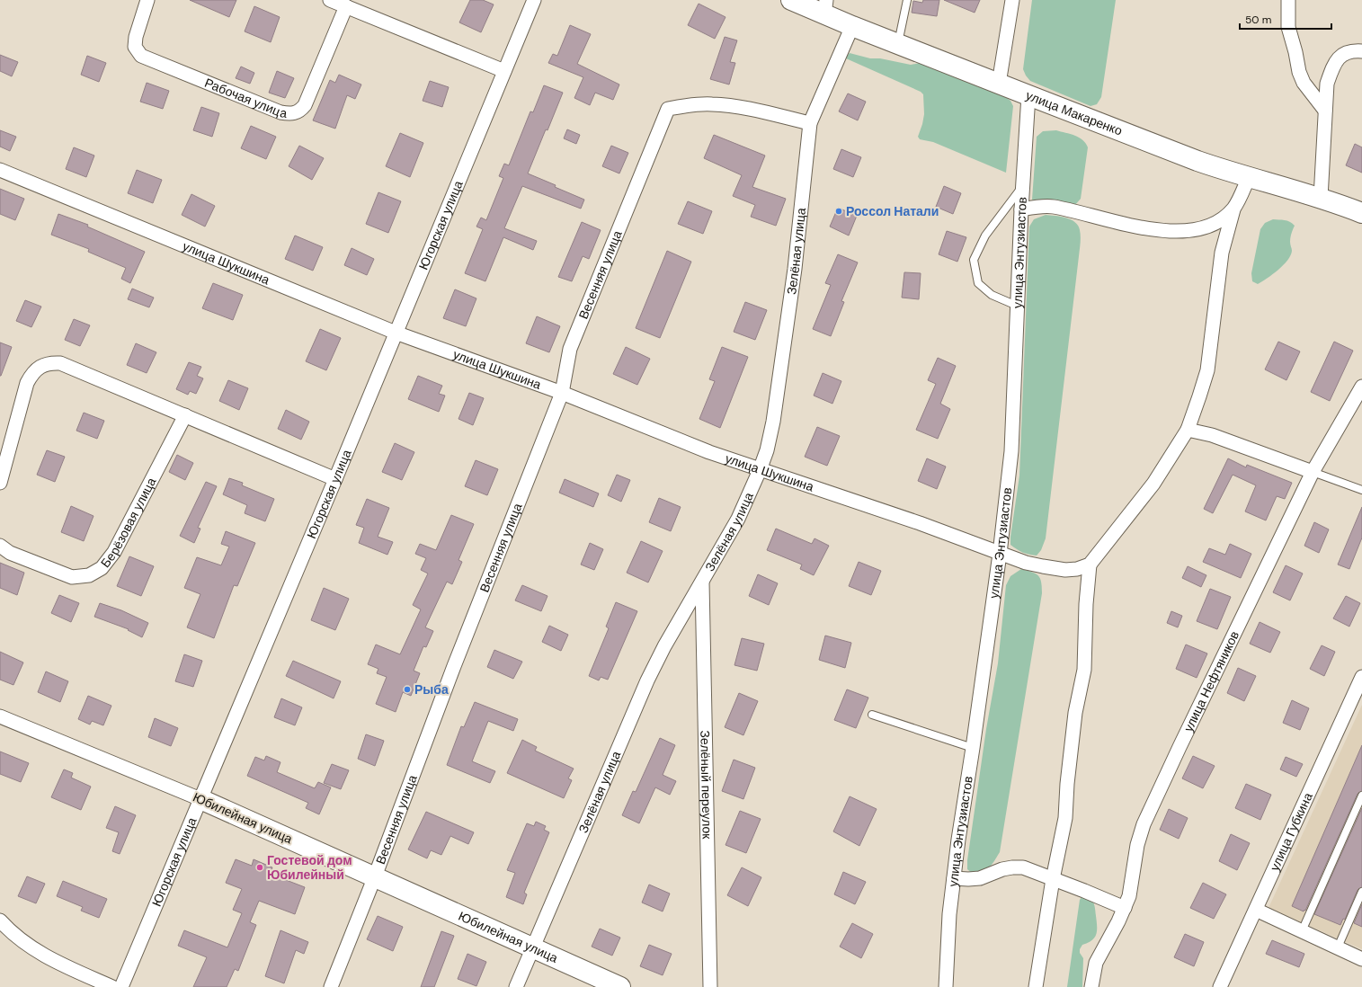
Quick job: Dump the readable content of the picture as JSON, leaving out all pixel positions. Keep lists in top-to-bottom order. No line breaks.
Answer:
{"streets":{"street":["Рабочая улица","улица Макаренко","Югорская улица","Зелёная улица","улица Энтузиастов","улица Шукшина","Весенняя улица","Берёзовая улица","улица Нефтяников","Зелёный переулок","Юбилейная улица","улица Губкина"]},"crossings":[["улица Макаренко","Зелёная улица"],["улица Макаренко","улица Энтузиастов"],["Югорская улица","улица Шукшина"],["Югорская улица","Юбилейная улица"],["Зелёная улица","улица Шукшина"],["Зелёная улица","Весенняя улица"],["Зелёная улица","Зелёный переулок"],["Зелёная улица","Юбилейная улица"],["улица Энтузиастов","улица Шукшина"],["улица Шукшина","Весенняя улица"],["Весенняя улица","Юбилейная улица"]],"places":["Россол Натали","Рыба","Гостевой дом Юбилейный"],"scale_bar":"50 m"}
